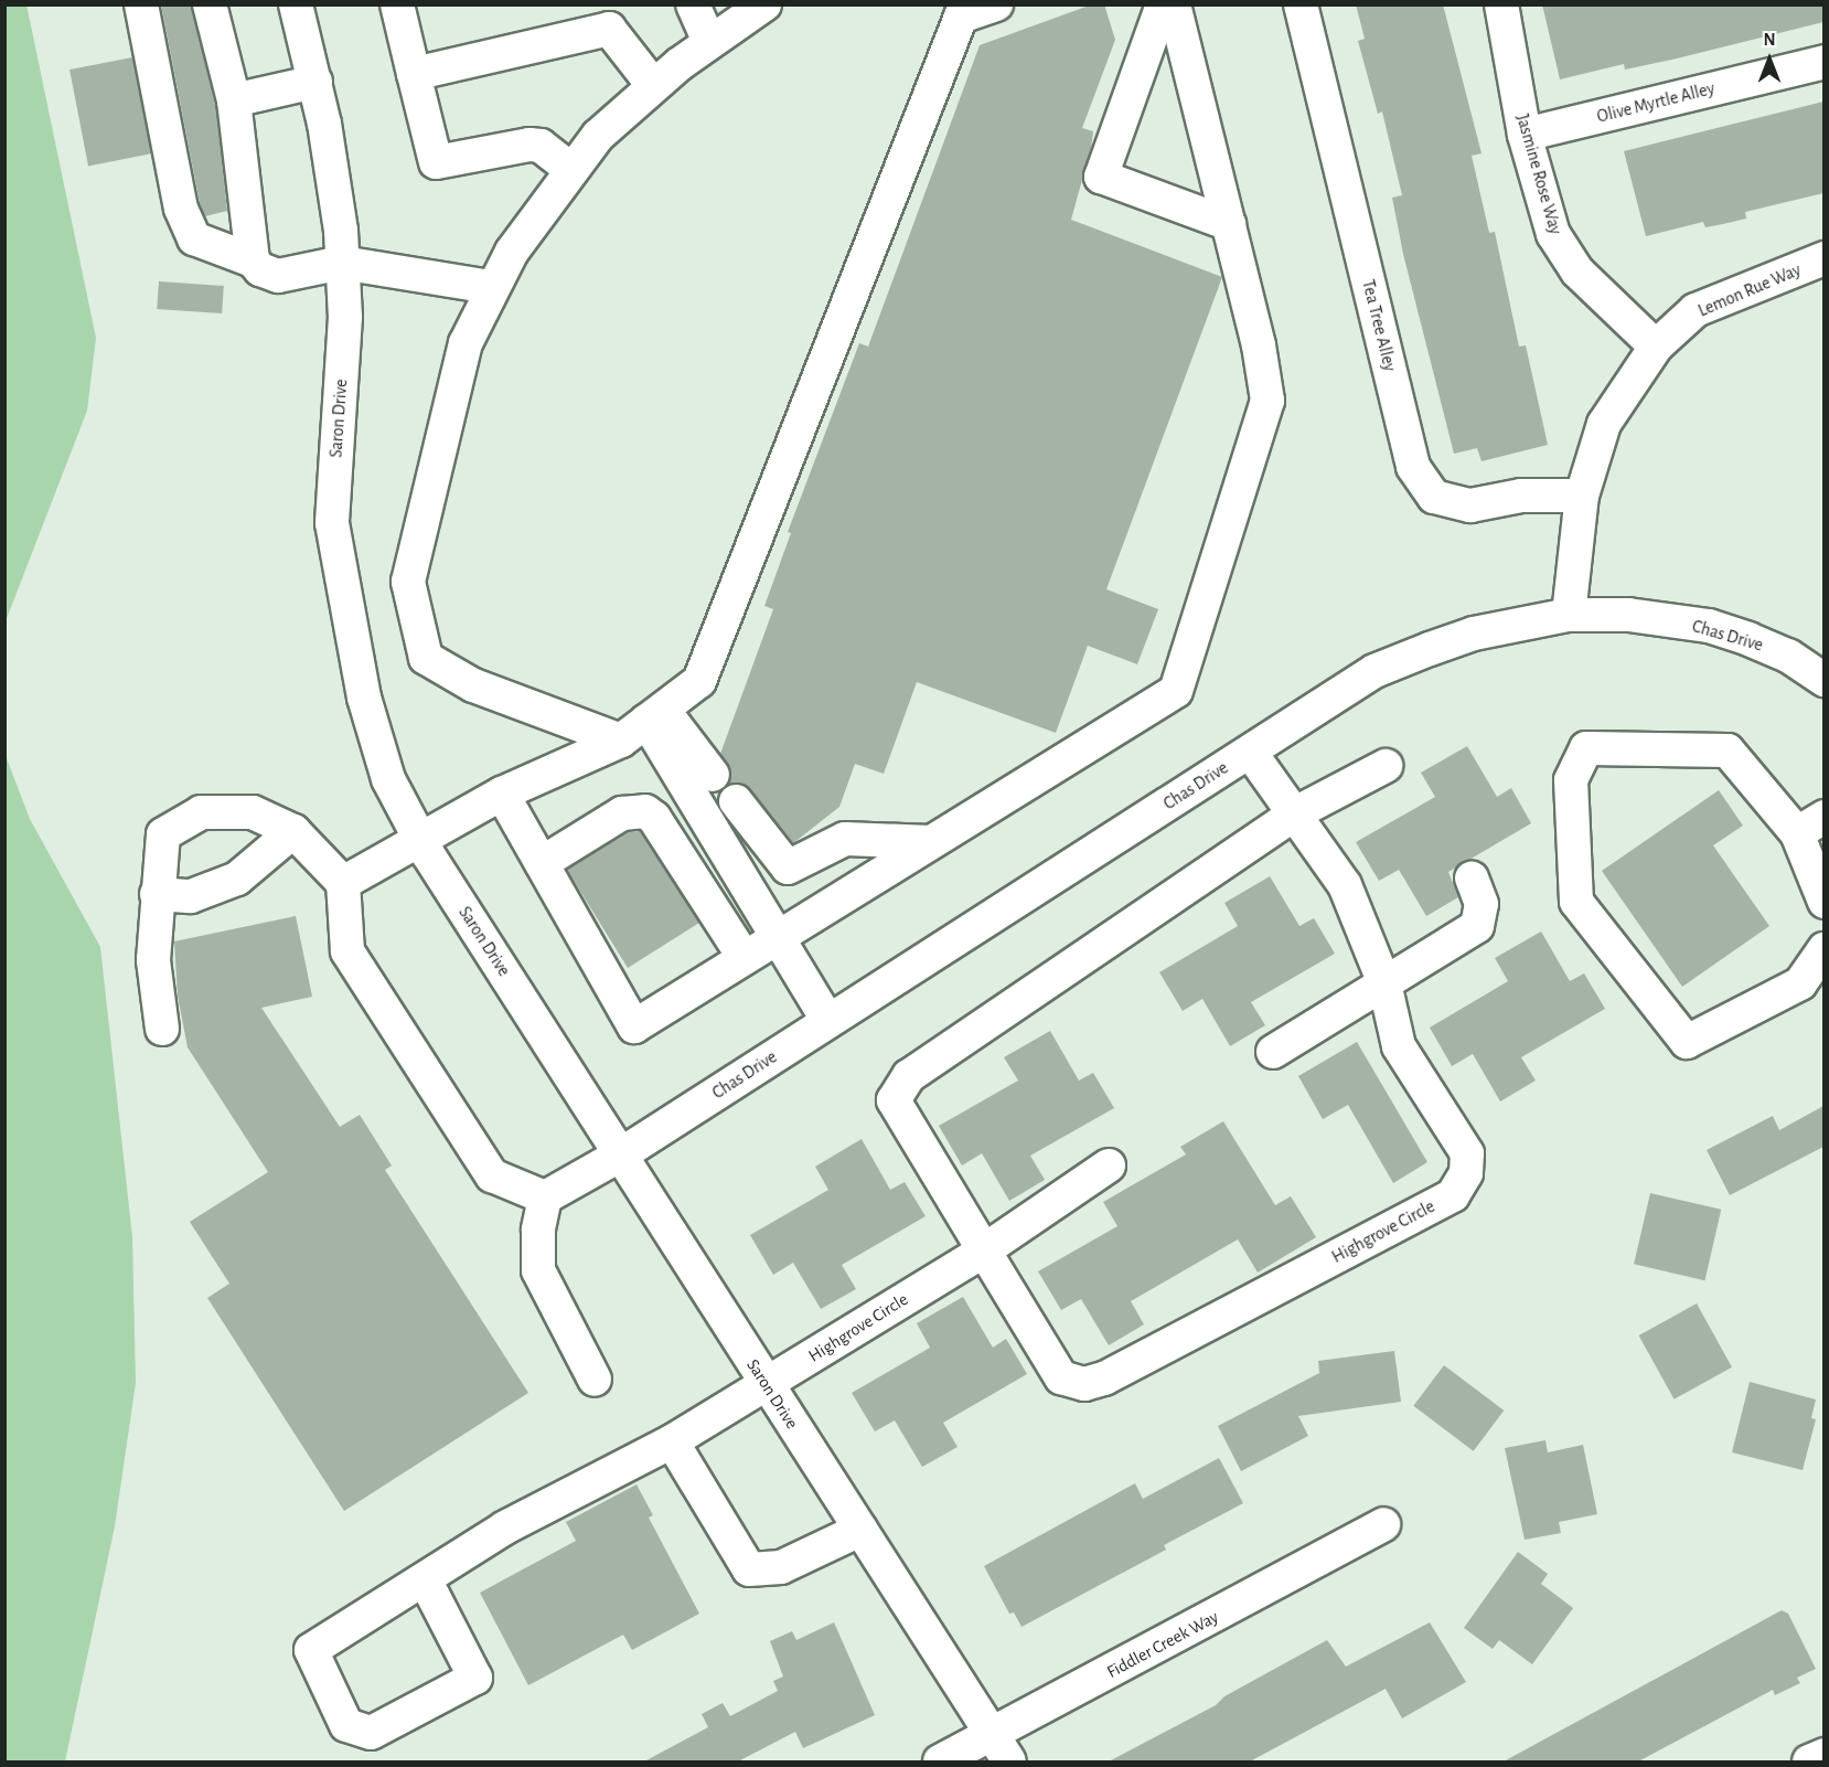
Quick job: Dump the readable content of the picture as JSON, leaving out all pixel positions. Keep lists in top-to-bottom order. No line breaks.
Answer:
{"streets":{"street":["Olive Myrtle Alley","Jasmine Rose Way","Lemon Rue Way","Tea Tree Alley","Saron Drive","Chas Drive","Highgrove Circle","Fiddler Creek Way"]},"crossings":[["Olive Myrtle Alley","Jasmine Rose Way"],["Jasmine Rose Way","Lemon Rue Way"],["Lemon Rue Way","Tea Tree Alley"],["Lemon Rue Way","Chas Drive"],["Saron Drive","Chas Drive"],["Saron Drive","Highgrove Circle"],["Saron Drive","Fiddler Creek Way"],["Chas Drive","Highgrove Circle"]],"north":"top"}
